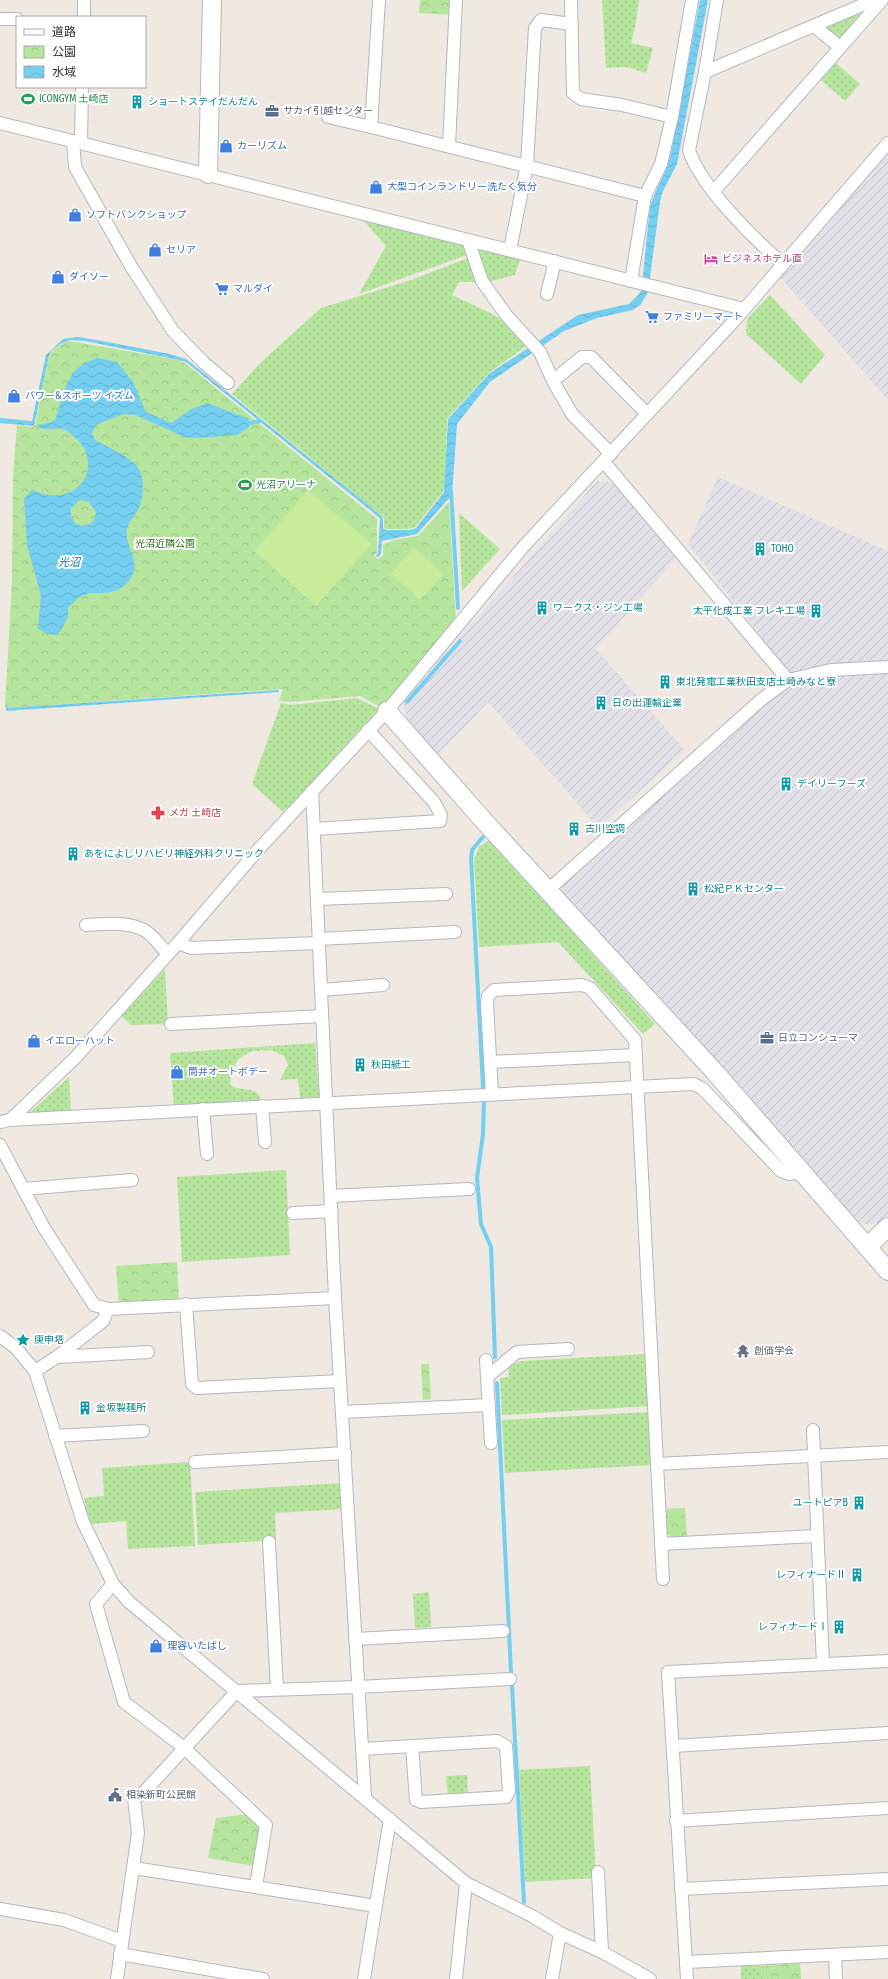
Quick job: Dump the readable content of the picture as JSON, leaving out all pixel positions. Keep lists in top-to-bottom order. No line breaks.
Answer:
{"water":["光沼"],"parks":["光沼近隣公園"],"places":{"sports":["ICONGYM 土崎店","光沼アリーナ"],"building":["ショートステイだんだん","TOHO","ワークス・ジン工場","太平化成工業 フレキ工場","東北発電工業秋田支店土崎みなと寮","日の出運輸企業","デイリーフーズ","古川空調","あをによしリハビリ神経外科クリニック","松紀ＰＫセンター","秋田紙工","金坂製麺所","ユートピアB","レフィナードⅡ","レフィナードⅠ"],"office":["サカイ引越センター","日立コンシューマ"],"shop":["カーリズム","大型コインランドリー洗たく気分","ソフトバンクショップ","セリア","ダイソー","パワー&スポーツ イズム","イエローハット","筒井オートボデー","理容いたばし"],"hotel":["ビジネスホテル直"],"supermarket":["マルダイ","ファミリーマート"],"pharmacy":["メガ 土崎店"],"place":["庚申塔"],"temple":["創価学会"],"public building":["相染新町公民館"]},"legend":["道路","公園","水域"]}
